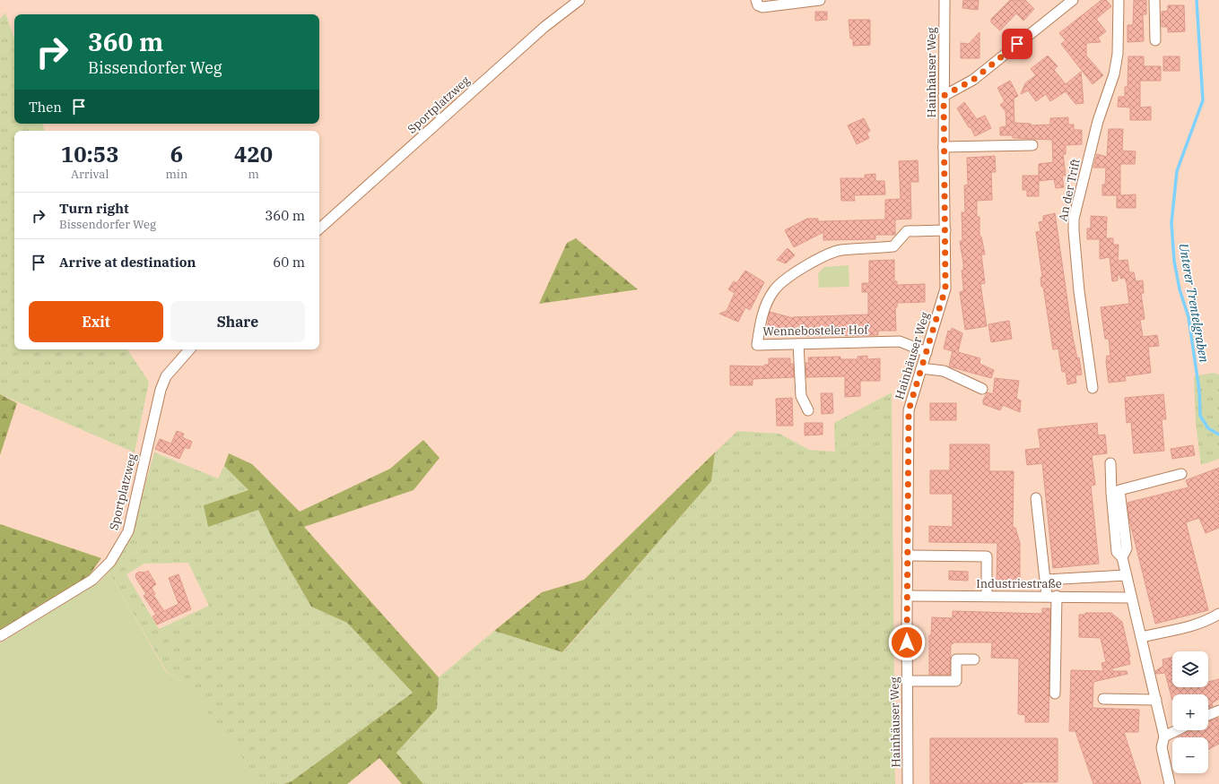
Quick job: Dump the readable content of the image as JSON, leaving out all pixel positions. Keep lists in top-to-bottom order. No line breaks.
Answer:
{"streets":{"street":["Hainhäuser Weg","Sportplatzweg","An der Trift","Wennebosteler Hof","Industriestraße"]},"crossings":[["Hainhäuser Weg","Wennebosteler Hof"],["Hainhäuser Weg","Industriestraße"]],"water":["Unterer Trentelgraben"],"page":{"turn":["360 m","Bissendorfer Weg"],"then":"Then","eta":["10:53","Arrival","6","min","420","m"],"list":[{"name":"Turn right","note":"Bissendorfer Weg","value":"360 m"},{"name":"Arrive at destination","value":"60 m"}],"buttons":["Exit","Share"],"map_buttons":["+","−"]}}
